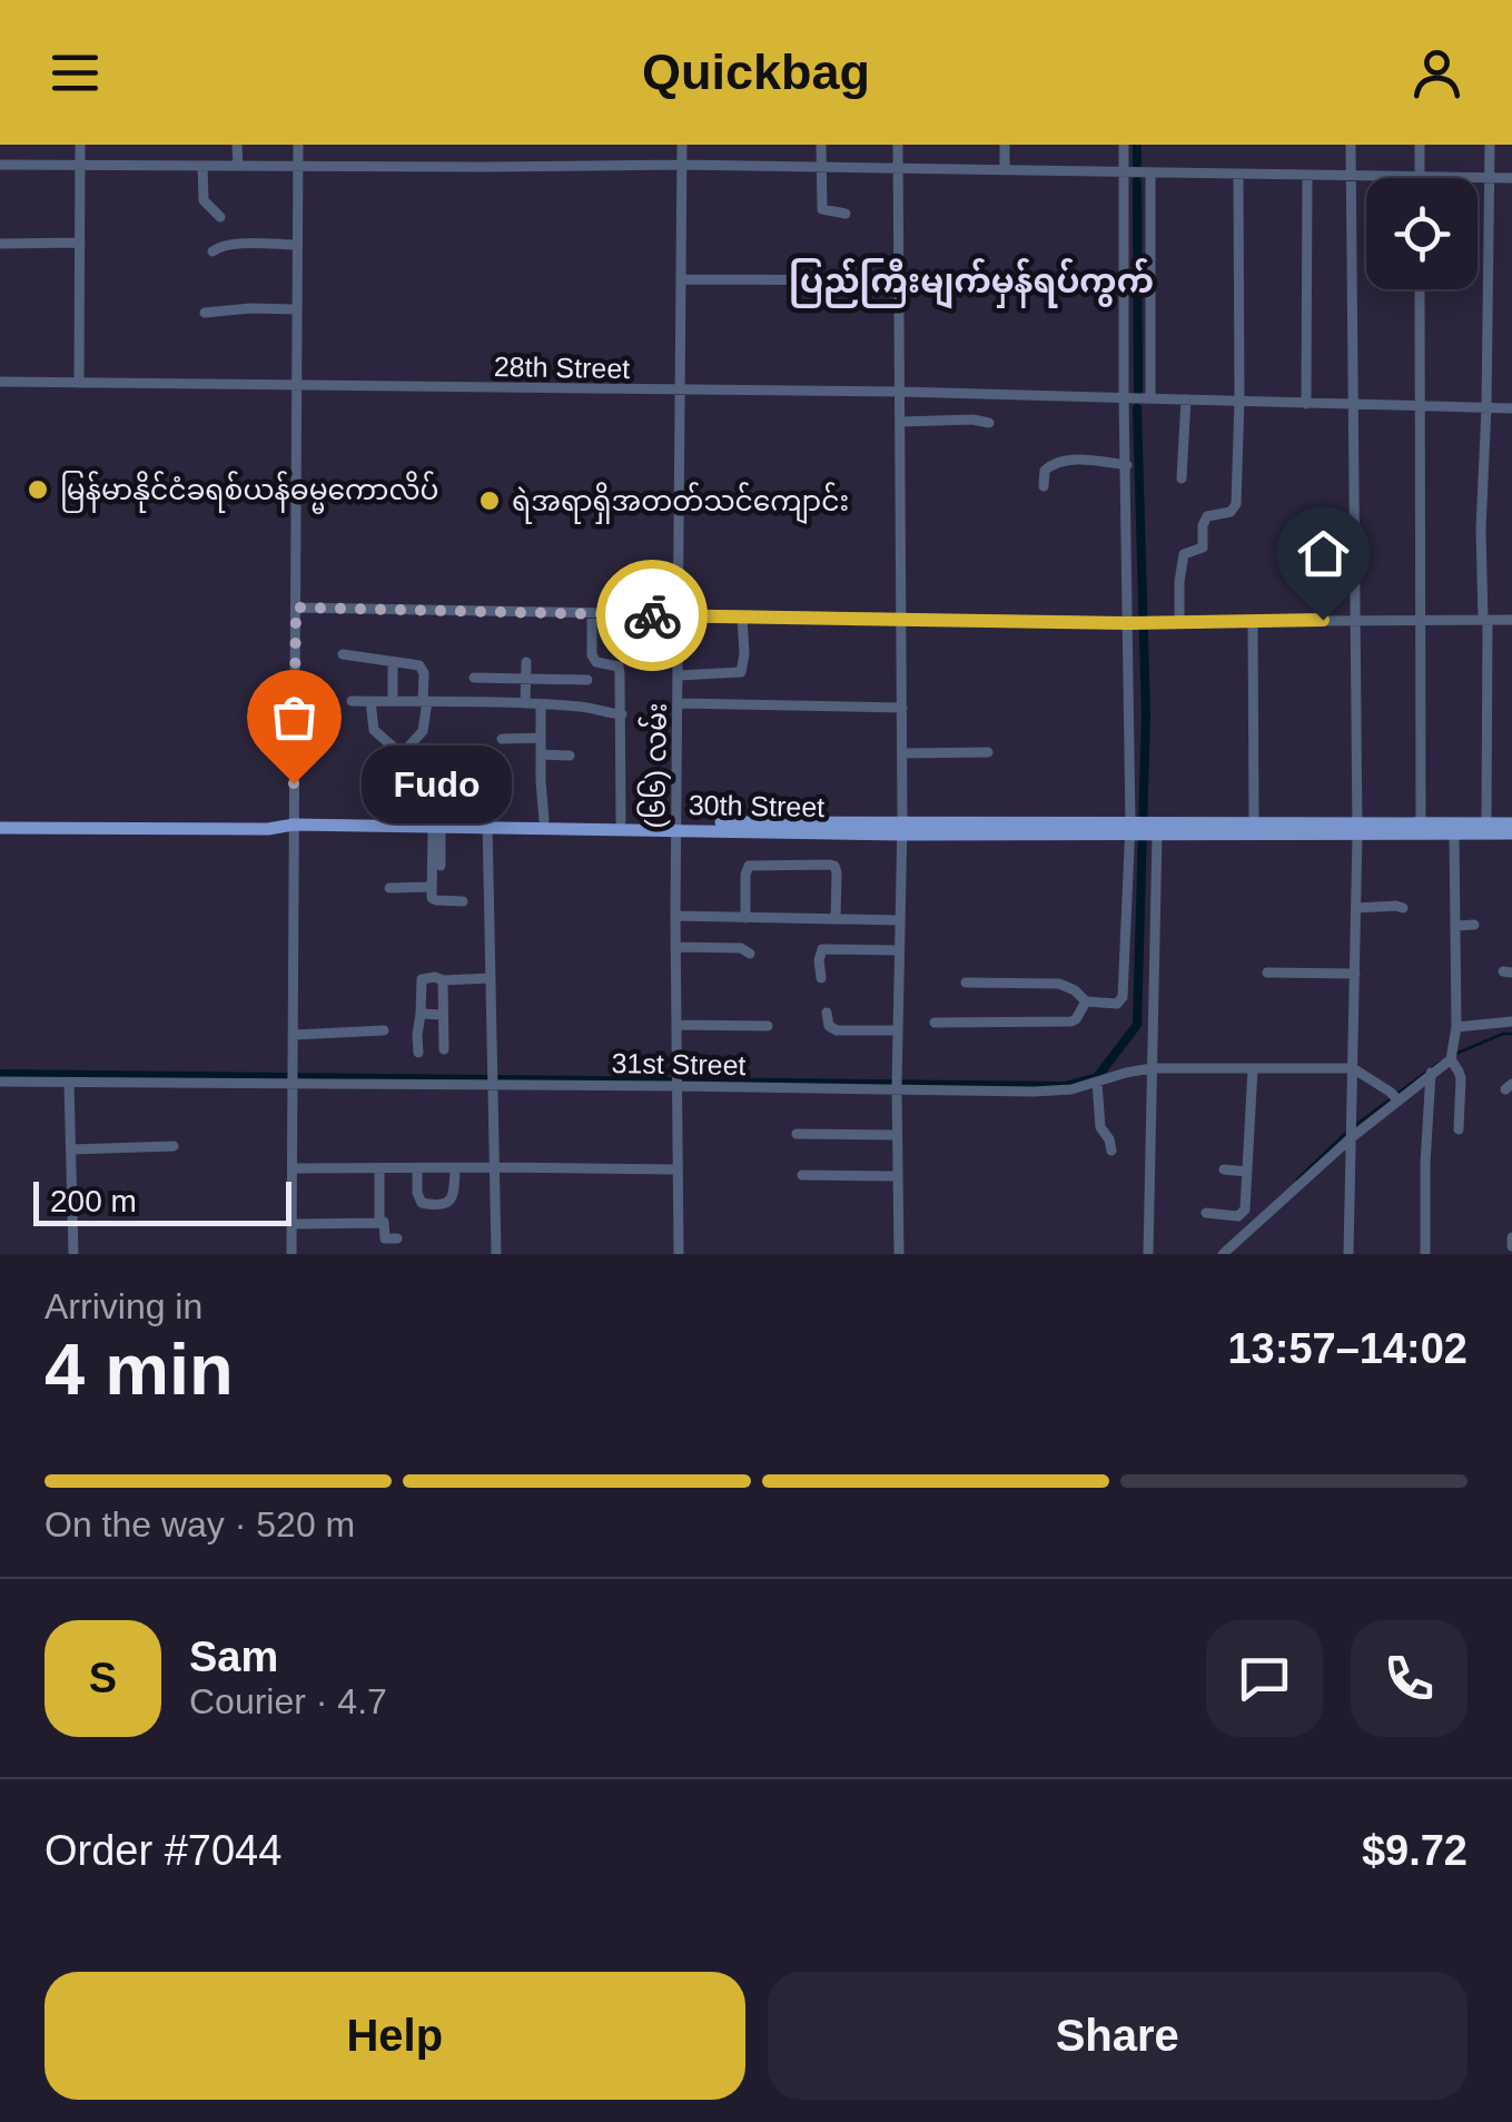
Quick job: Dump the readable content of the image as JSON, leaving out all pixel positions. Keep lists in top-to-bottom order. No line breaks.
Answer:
{"streets":{"main road":["30th Street"],"street":["28th Street","(၆၆) လမ်း","31st Street"]},"crossings":[["28th Street","(၆၆) လမ်း"],["(၆၆) လမ်း","30th Street"],["(၆၆) လမ်း","31st Street"]],"districts":["ပြည်ကြီးမျက်မှန်ရပ်ကွက်"],"places":["မြန်မာနိုင်ငံခရစ်ယန်ဓမ္မကောလိပ်","ရဲအရာရှိအတတ်သင်ကျောင်း","Fudo"],"scale_bar":"200 m","page":{"header":"Quickbag","bubble":"Fudo","scale":"200 m","heading":["4 min","Arriving in","13:57–14:02"],"panel":["Sam","Courier · 4.7","Order #7044","$9.72"],"bar":"On the way · 520 m","round":"S","buttons":["Help","Share"]}}
